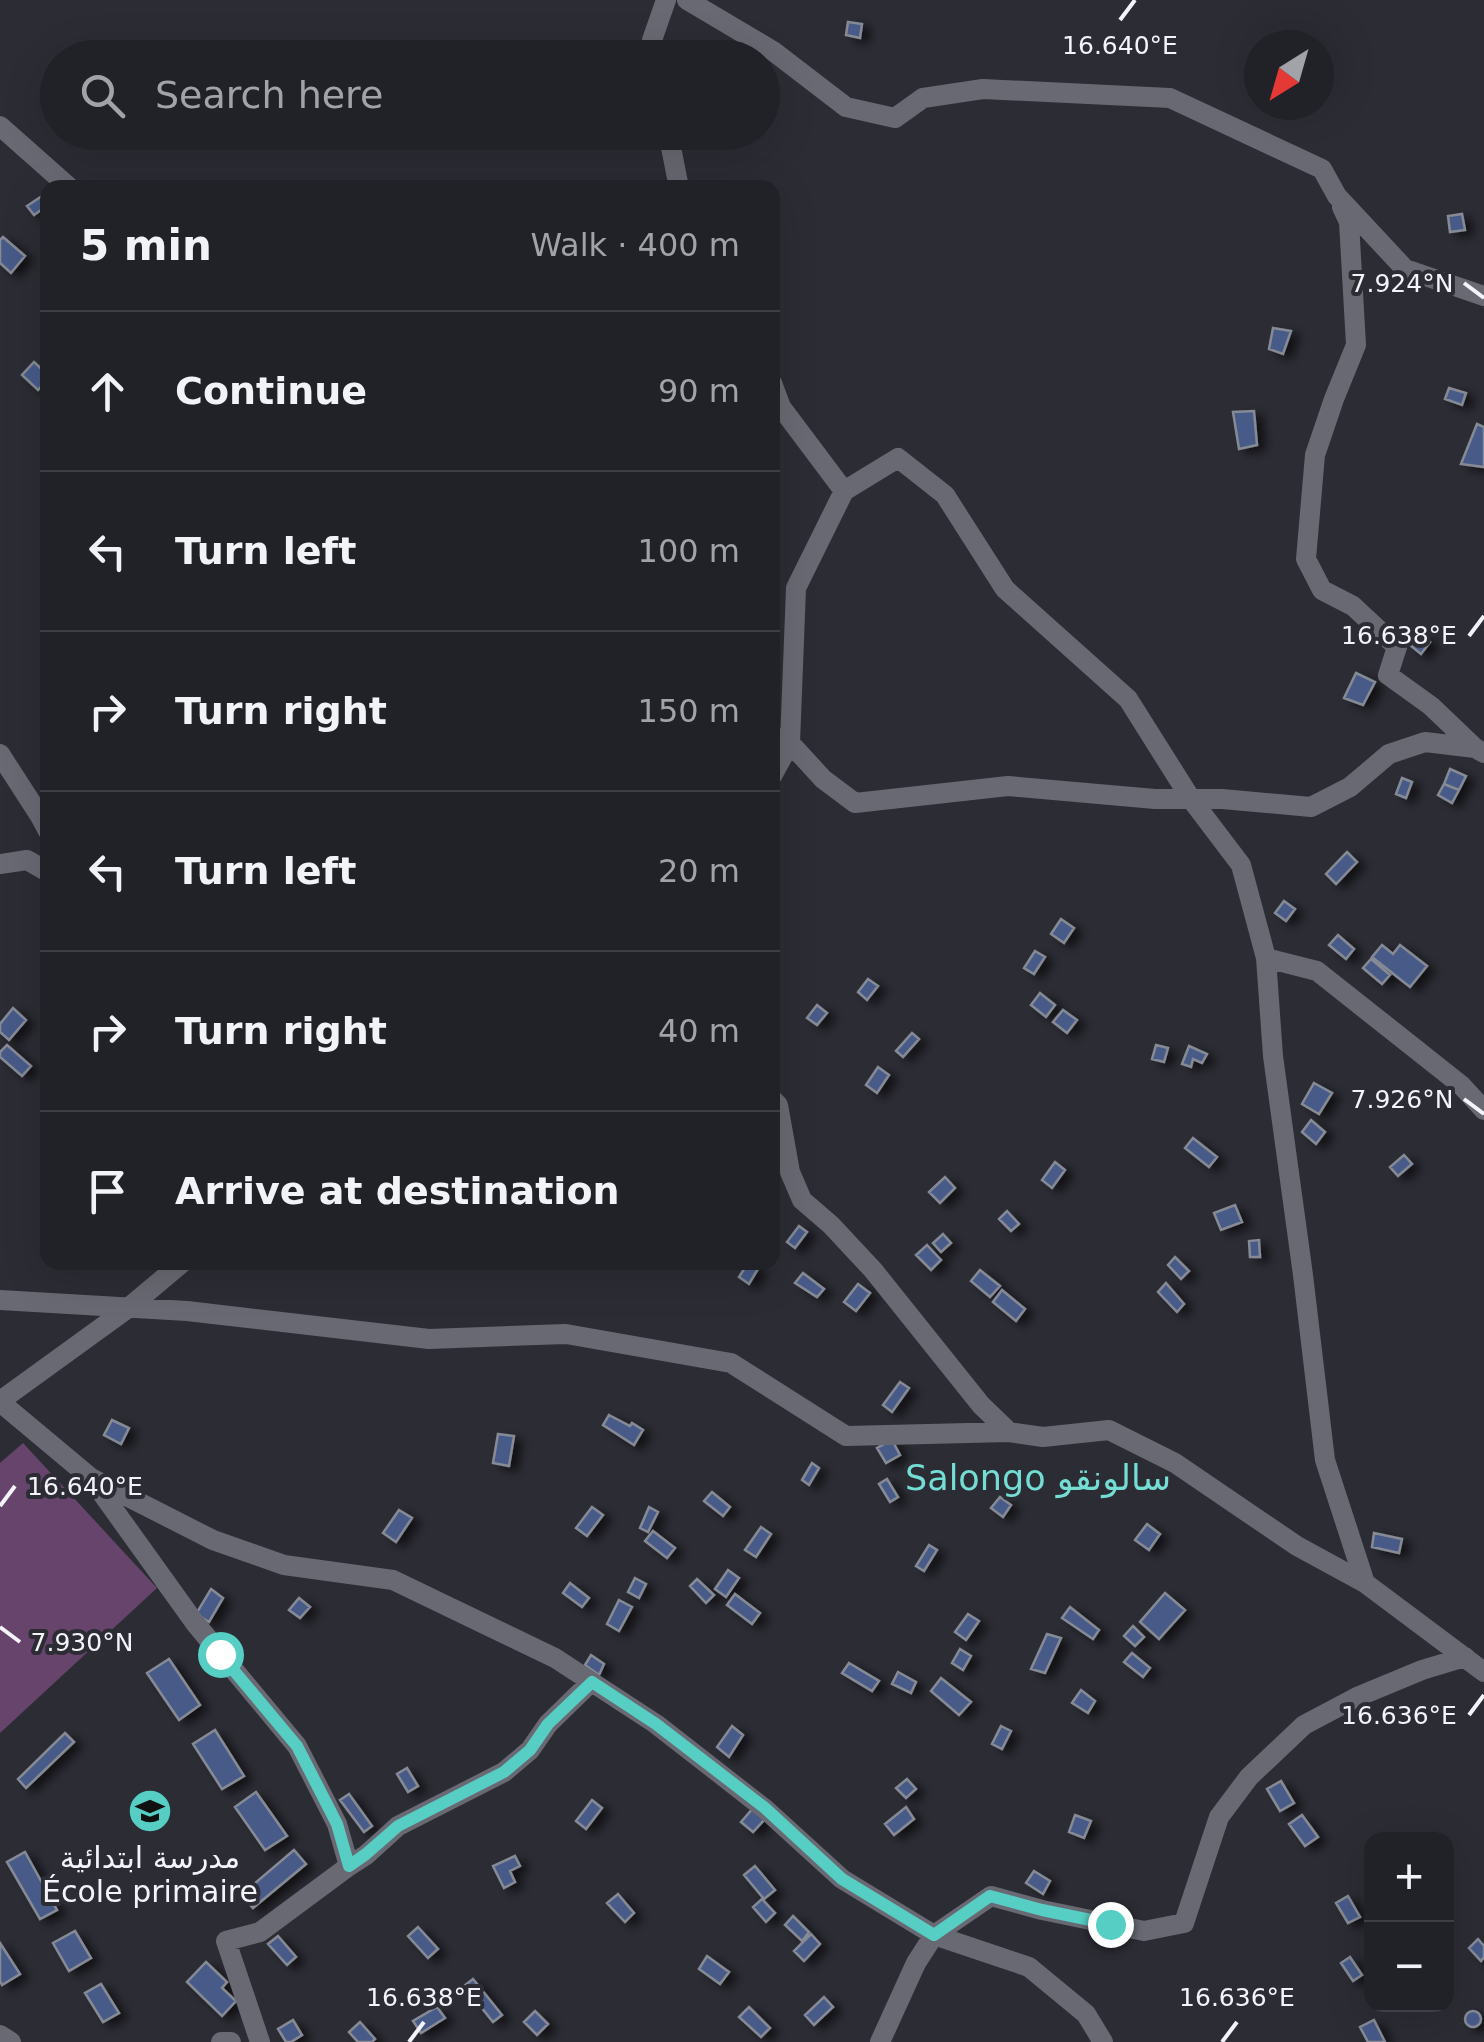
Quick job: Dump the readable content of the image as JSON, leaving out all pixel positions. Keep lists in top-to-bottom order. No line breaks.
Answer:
{"districts":["Salongo سالونقو"],"places":{"school or university":["مدرسة ابتدائية École primaire"]},"north":"bottom left","page":{"search":"Search here","heading":["5 min","Walk · 400 m"],"list":[["Continue","90 m"],["Turn left","100 m"],["Turn right","150 m"],["Turn left","20 m"],["Turn right","40 m"],"Arrive at destination"],"map_buttons":["+","−"]},"coordinates":["16.640°E","7.924°N","16.638°E","7.926°N","7.930°N","16.636°E"]}
